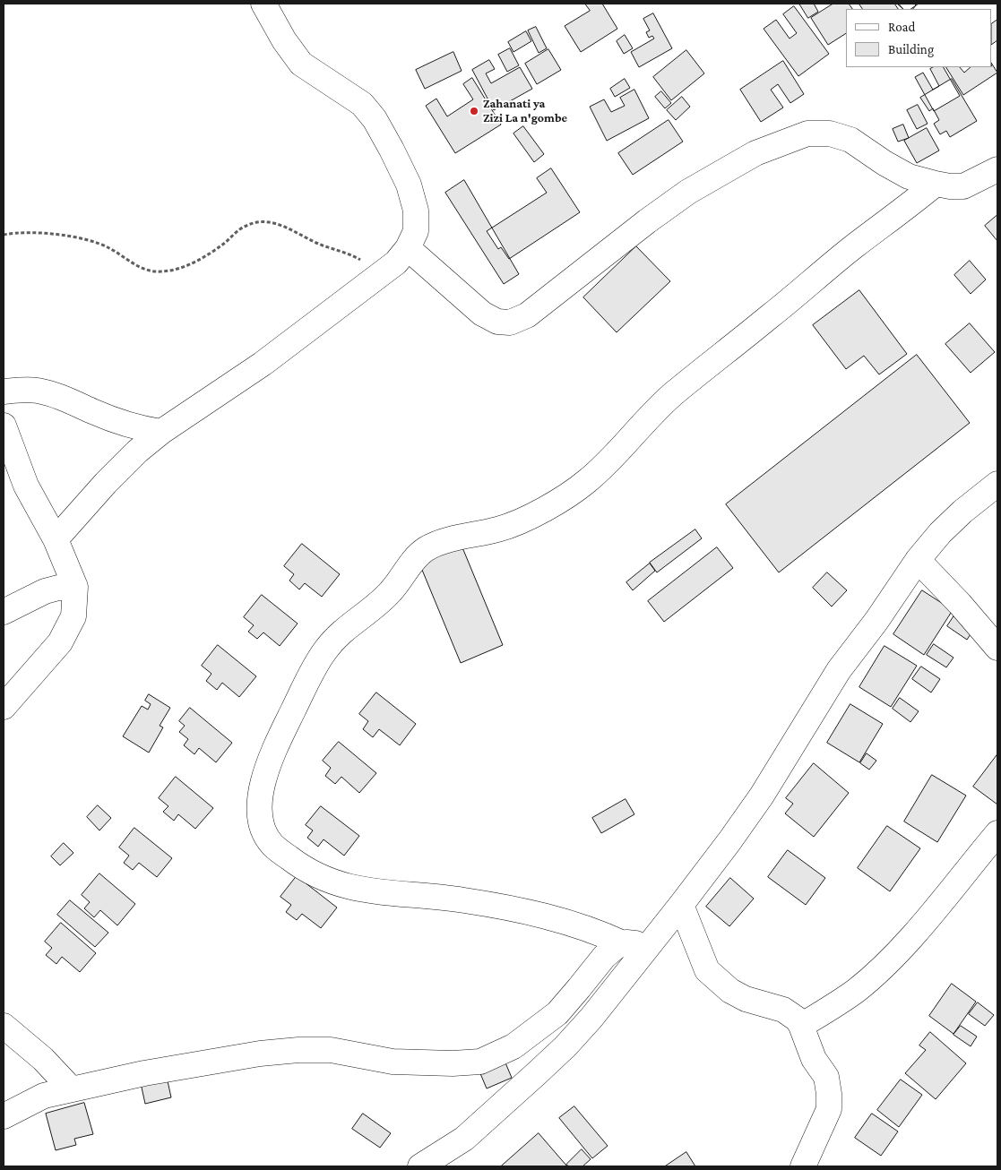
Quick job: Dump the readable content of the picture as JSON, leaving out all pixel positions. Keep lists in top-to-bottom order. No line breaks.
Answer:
{"places":["Zahanati ya Zizi La n'gombe"],"legend":["Road","Building"]}
